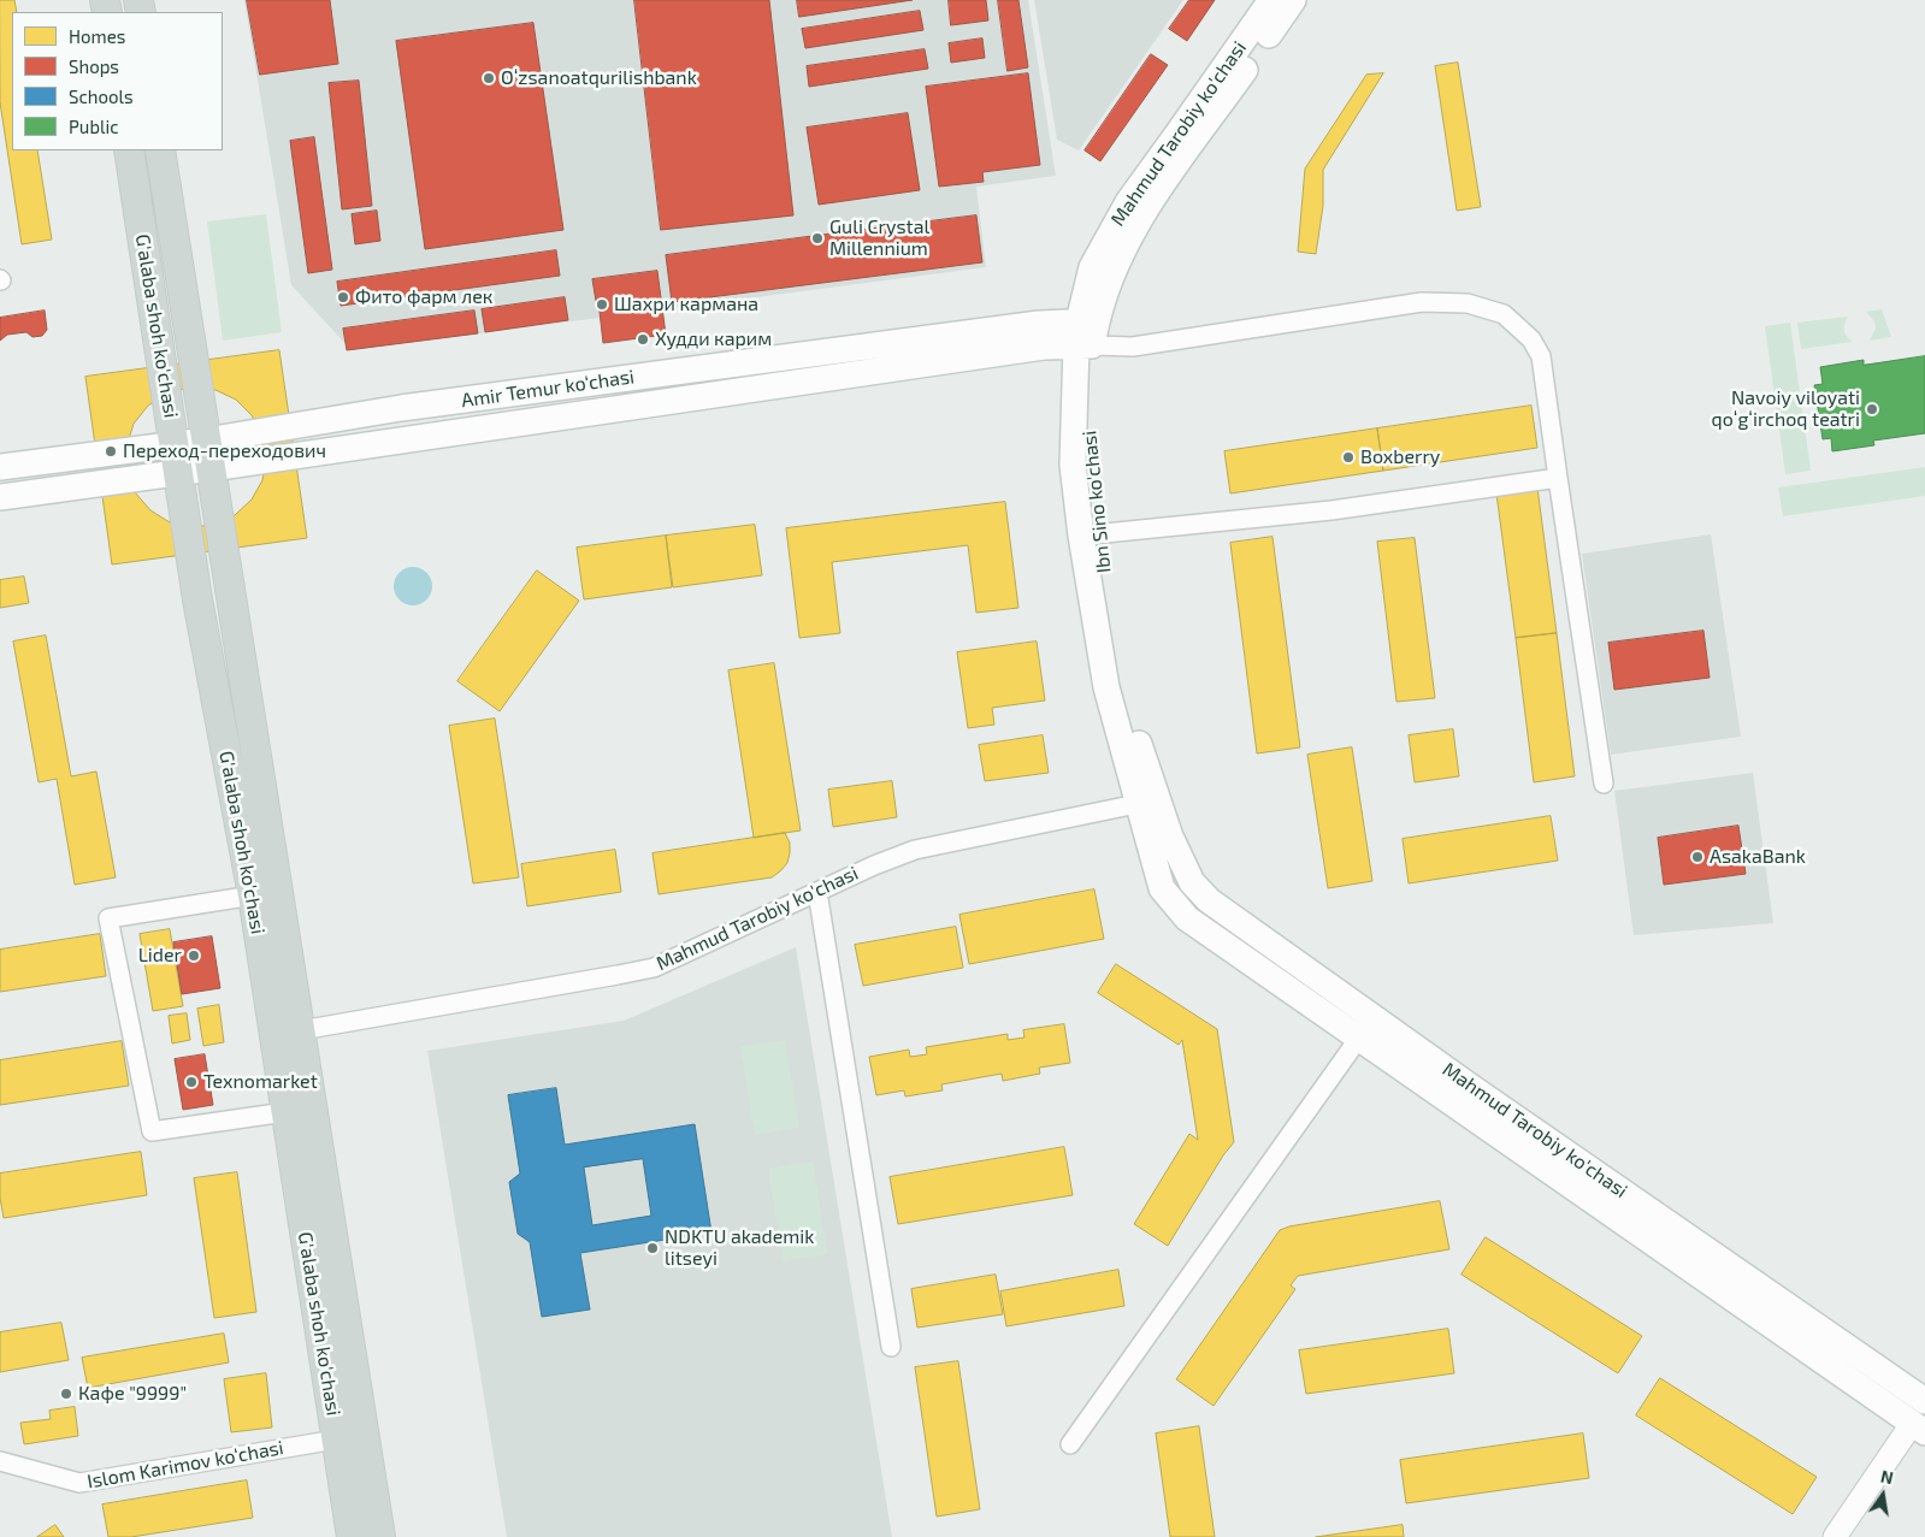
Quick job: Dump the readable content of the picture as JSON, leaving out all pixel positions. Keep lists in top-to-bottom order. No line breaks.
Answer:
{"streets":{"main road":["Mahmud Tarobiy ko'chasi","G'alaba shoh ko'chasi","Amir Temur ko‘chasi"],"street":["Islom Karimov ko‘chasi"]},"crossings":[["Mahmud Tarobiy ko'chasi","G'alaba shoh ko'chasi"],["Mahmud Tarobiy ko'chasi","Amir Temur ko‘chasi"],["G'alaba shoh ko'chasi","Amir Temur ko‘chasi"],["G'alaba shoh ko'chasi","Islom Karimov ko‘chasi"]],"places":["Oʻzsanoatqurilishbank","Guli Crystal Millennium","Фито фарм лек","Шахри кармана","Худди карим","Navoiy viloyati qoʻgʻirchoq teatri","Переход-переходович","Boxberry","AsakaBank","Lider","Texnomarket","NDKTU akademik litseyi","Кафе \"9999\""],"legend":["Homes","Shops","Schools","Public"],"north":"top"}
